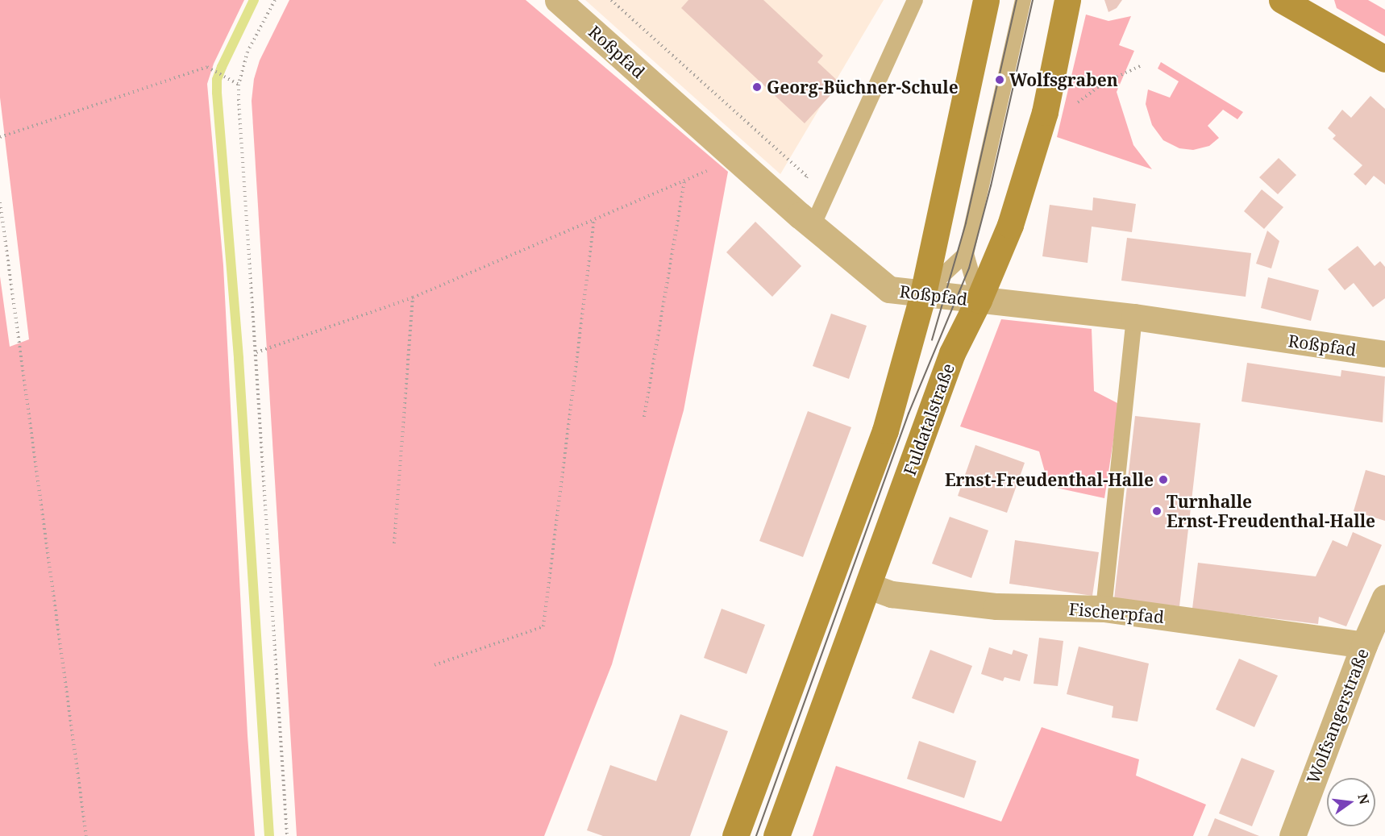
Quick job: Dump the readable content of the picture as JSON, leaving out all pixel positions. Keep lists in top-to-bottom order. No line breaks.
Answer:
{"streets":{"main road":["Fuldatalstraße"],"street":["Roßpfad","Fischerpfad","Wolfsangerstraße"]},"crossings":[["Roßpfad","Fuldatalstraße"],["Fuldatalstraße","Fischerpfad"],["Fischerpfad","Wolfsangerstraße"]],"places":["Wolfsgraben","Georg-Büchner-Schule","Ernst-Freudenthal-Halle","Turnhalle Ernst‐Freudenthal‐Halle"],"north":"right"}
